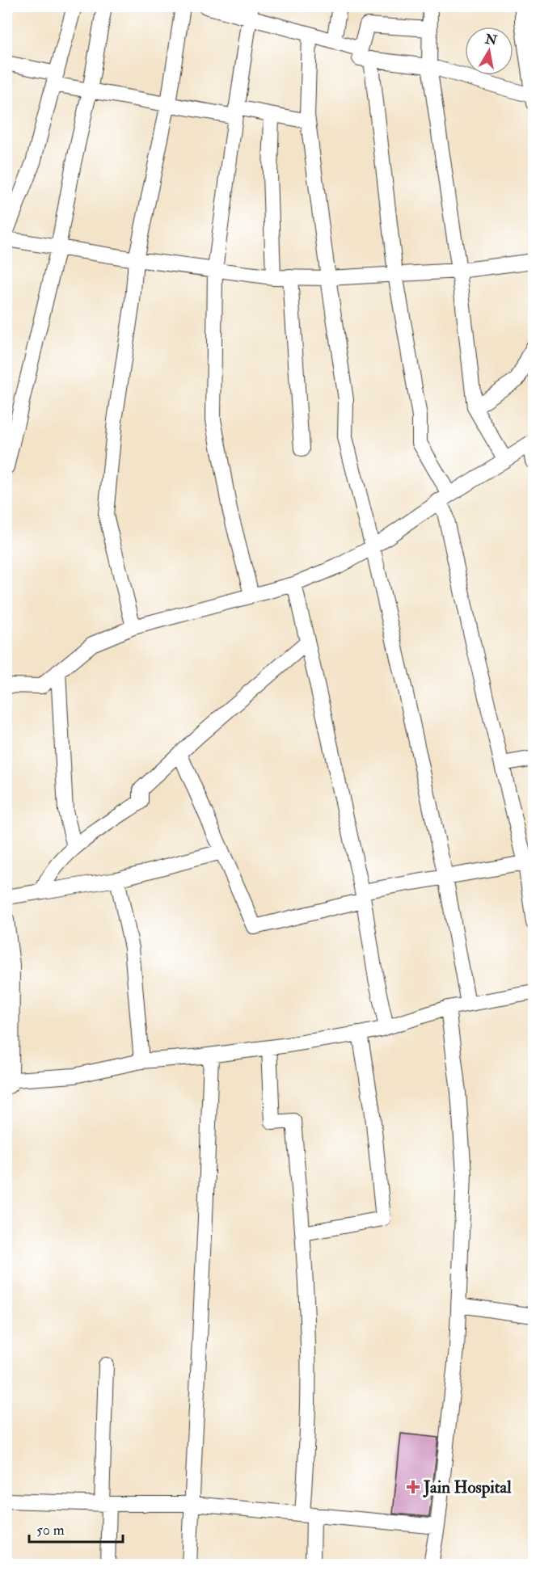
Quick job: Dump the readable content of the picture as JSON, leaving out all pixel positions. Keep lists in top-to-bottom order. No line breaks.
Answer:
{"places":{"health":["Jain Hospital"]},"scale_bar":"50 m","north":"top"}
